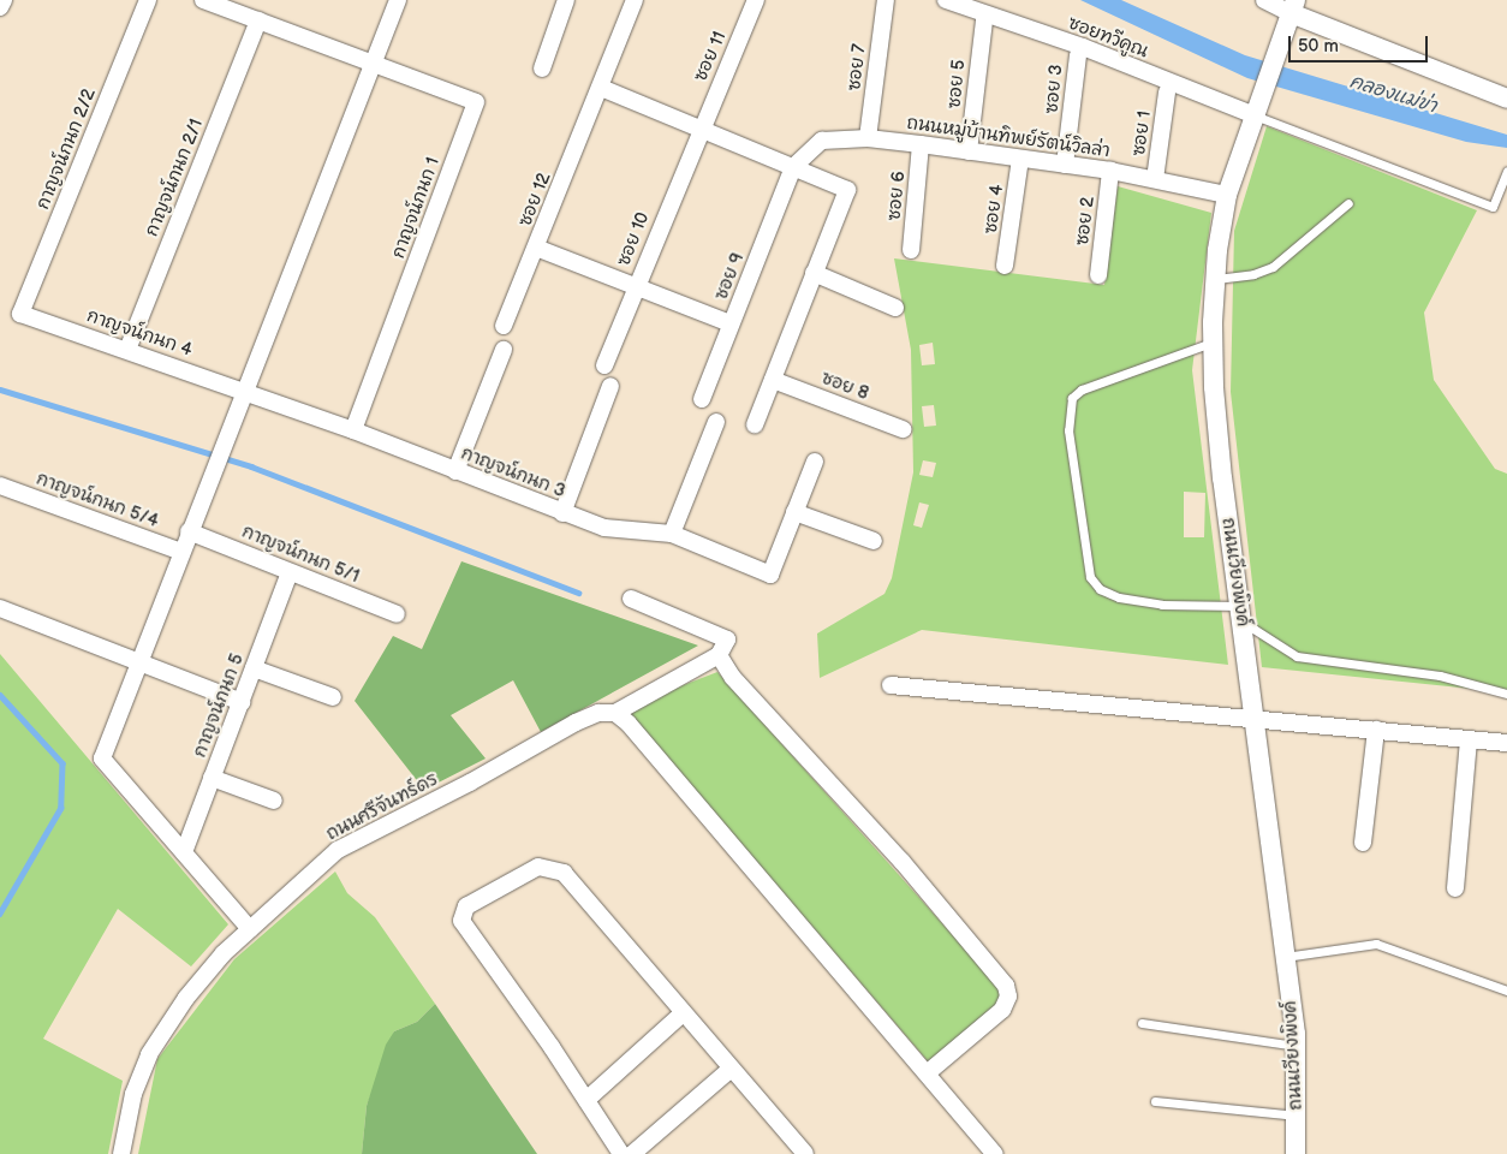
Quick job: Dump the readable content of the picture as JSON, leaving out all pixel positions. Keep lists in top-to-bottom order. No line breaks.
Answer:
{"streets":{"street":["ซอยทวีคูณ","ซอย 11","ซอย 7","ซอย 5","ซอย 3","ซอย 1","ถนนหมู่บ้านทิพย์รัตน์วิลล่า","กาญจน์กนก 2/2","กาญจน์กนก 2/1","ซอย 6","ซอย 12","กาญจน์กนก 1","ซอย 4","ซอย 2","ซอย 10","ซอย 9","กาญจน์กนก 4","ซอย 8","กาญจน์กนก 3","กาญจน์กนก 5/4","กาญจน์กนก 5/1","ถนนเวียงพิงค์","กาญจน์กนก 5","ถนนศรีจันทร์ดร"]},"crossings":[["ซอยทวีคูณ","ถนนเวียงพิงค์"],["ซอย 11","ซอย 10"],["ซอย 7","ถนนหมู่บ้านทิพย์รัตน์วิลล่า"],["ซอย 5","ถนนหมู่บ้านทิพย์รัตน์วิลล่า"],["ซอย 3","ถนนหมู่บ้านทิพย์รัตน์วิลล่า"],["ซอย 1","ถนนหมู่บ้านทิพย์รัตน์วิลล่า"],["ถนนหมู่บ้านทิพย์รัตน์วิลล่า","ซอย 6"],["ถนนหมู่บ้านทิพย์รัตน์วิลล่า","ซอย 4"],["ถนนหมู่บ้านทิพย์รัตน์วิลล่า","ซอย 2"],["ถนนหมู่บ้านทิพย์รัตน์วิลล่า","ซอย 9"],["ถนนหมู่บ้านทิพย์รัตน์วิลล่า","ถนนเวียงพิงค์"],["กาญจน์กนก 2/2","กาญจน์กนก 4"],["กาญจน์กนก 2/1","กาญจน์กนก 4"],["กาญจน์กนก 1","กาญจน์กนก 3"],["กาญจน์กนก 4","กาญจน์กนก 3"],["กาญจน์กนก 5/1","กาญจน์กนก 5"]],"water":["คลองแม่ข่า"],"scale_bar":"50 m"}
